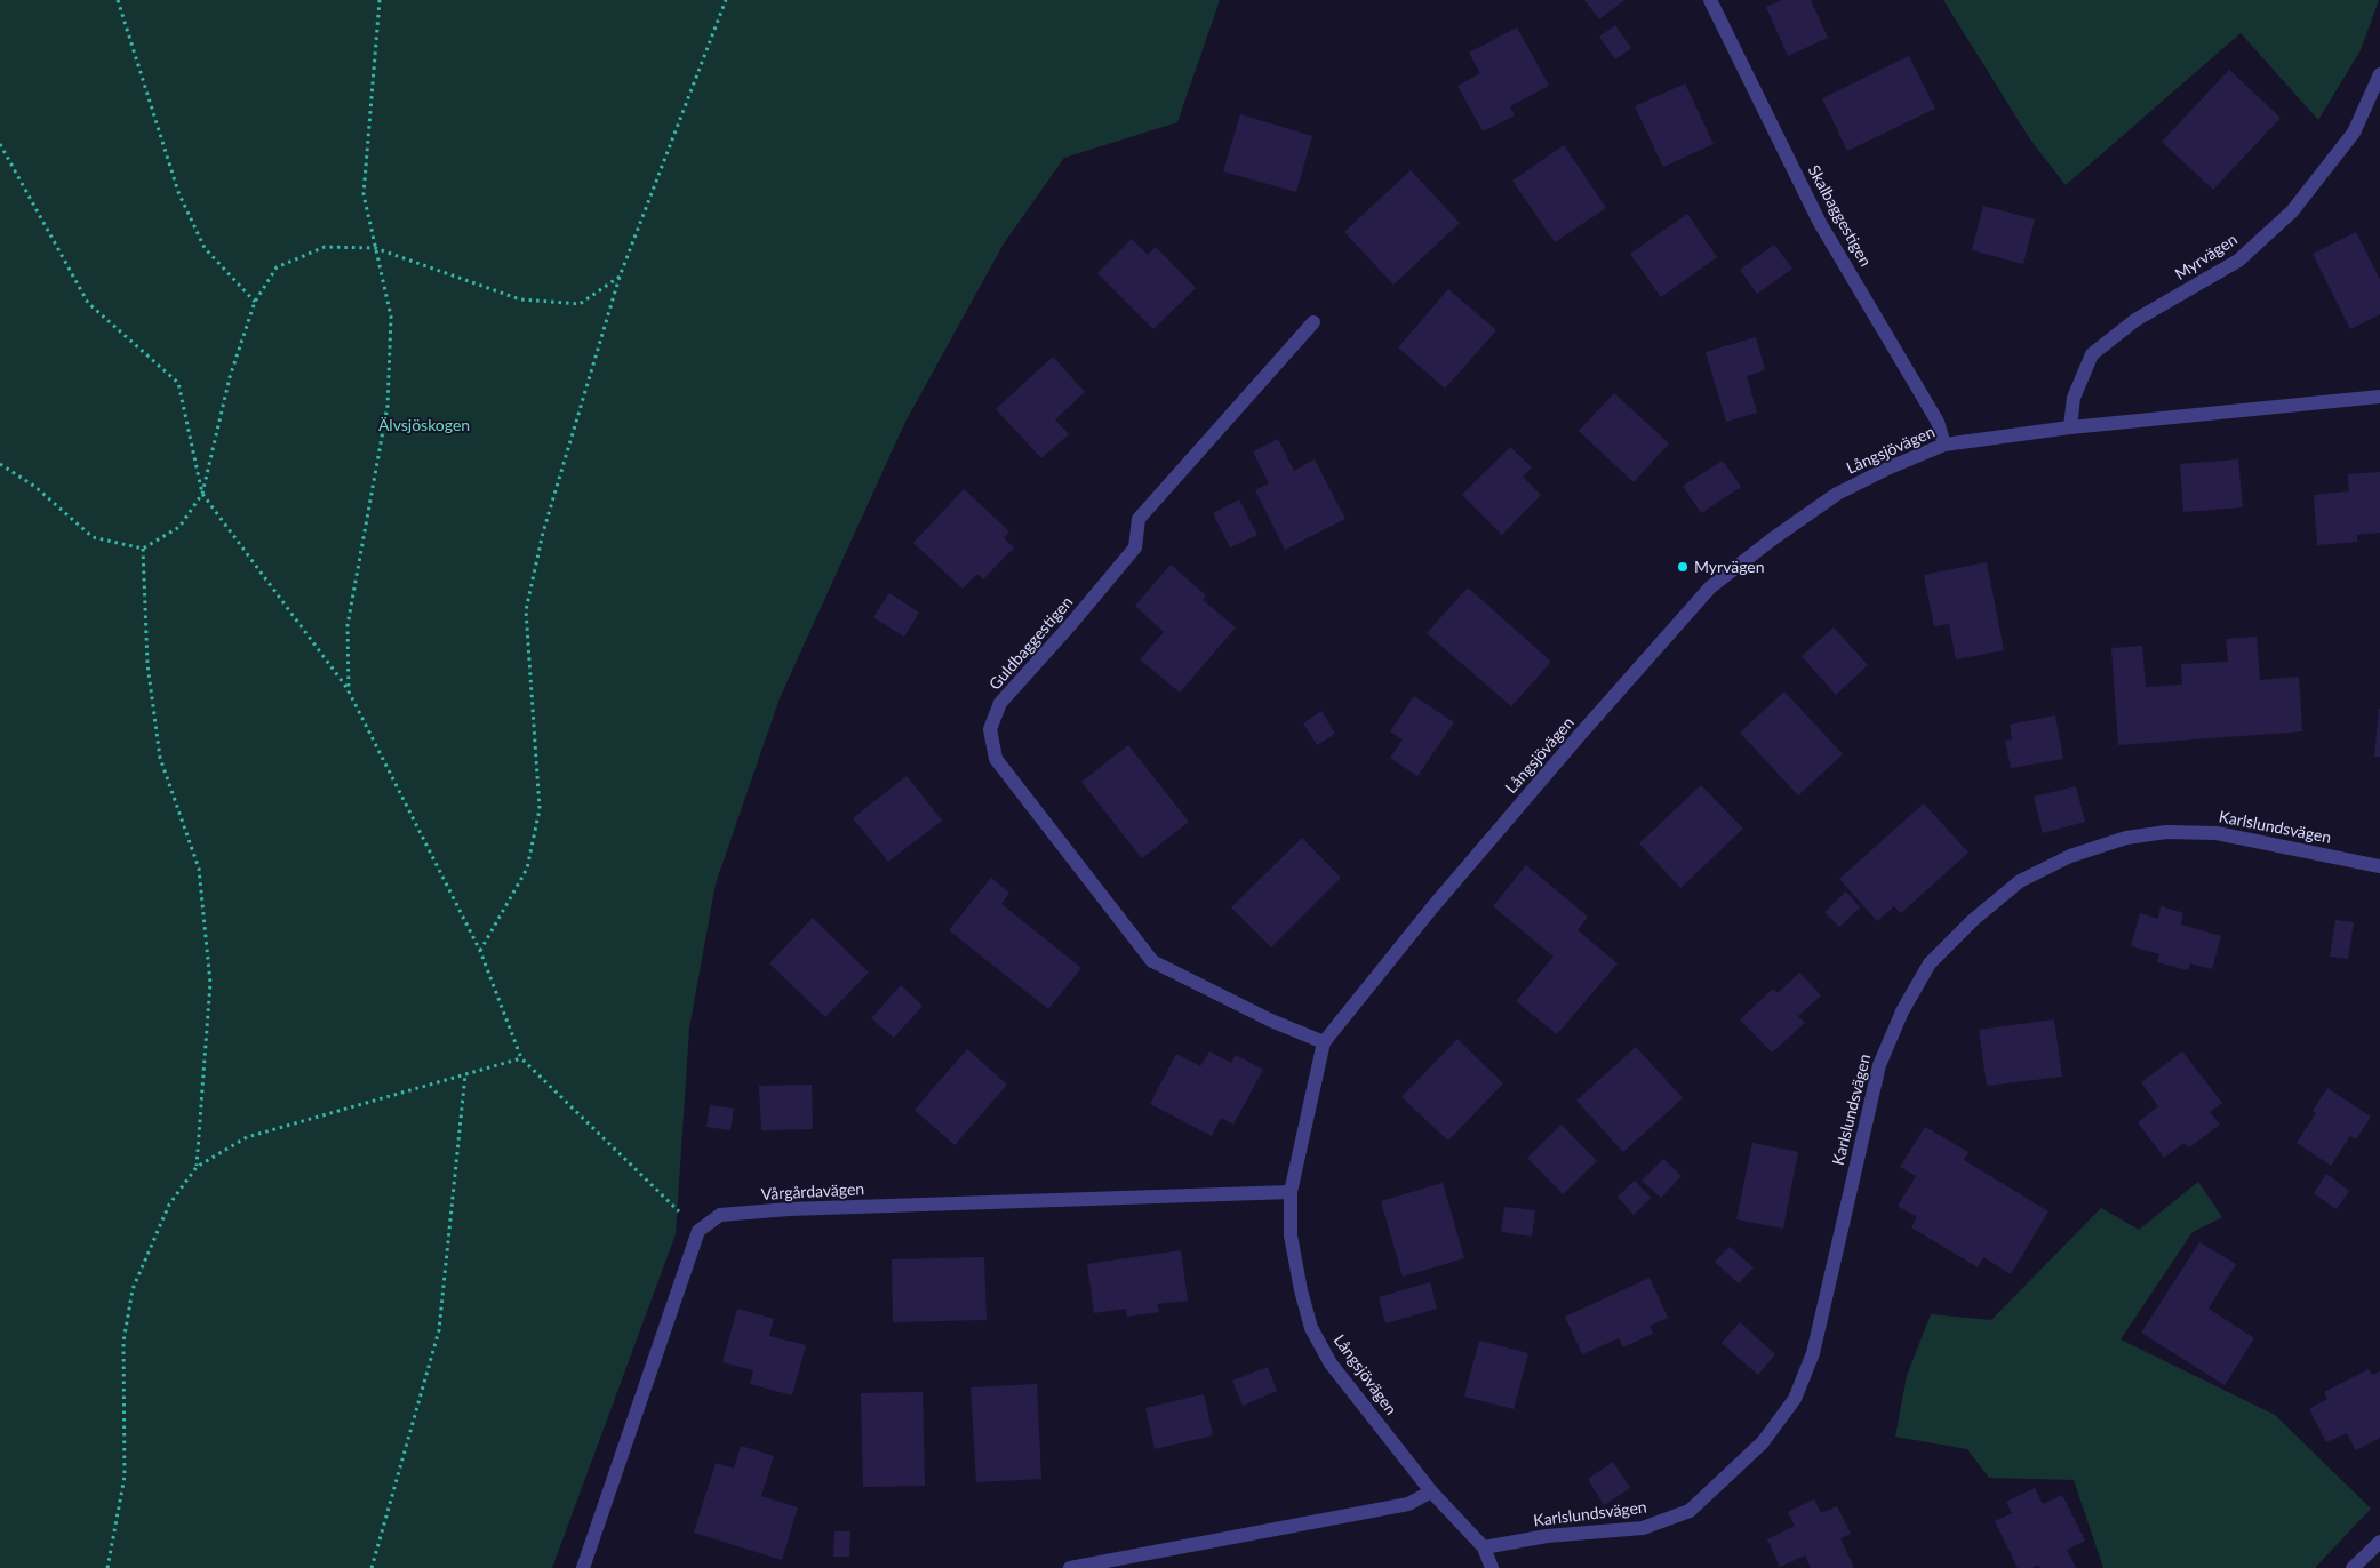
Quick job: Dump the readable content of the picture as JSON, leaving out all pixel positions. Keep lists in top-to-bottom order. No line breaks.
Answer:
{"streets":{"street":["Skalbaggestigen","Myrvägen","Långsjövägen","Guldbaggestigen","Karlslundsvägen","Vårgårdavägen"]},"crossings":[["Skalbaggestigen","Långsjövägen"],["Myrvägen","Långsjövägen"],["Långsjövägen","Guldbaggestigen"],["Långsjövägen","Karlslundsvägen"],["Långsjövägen","Vårgårdavägen"]],"parks":["Älvsjöskogen"],"places":["Myrvägen"]}
